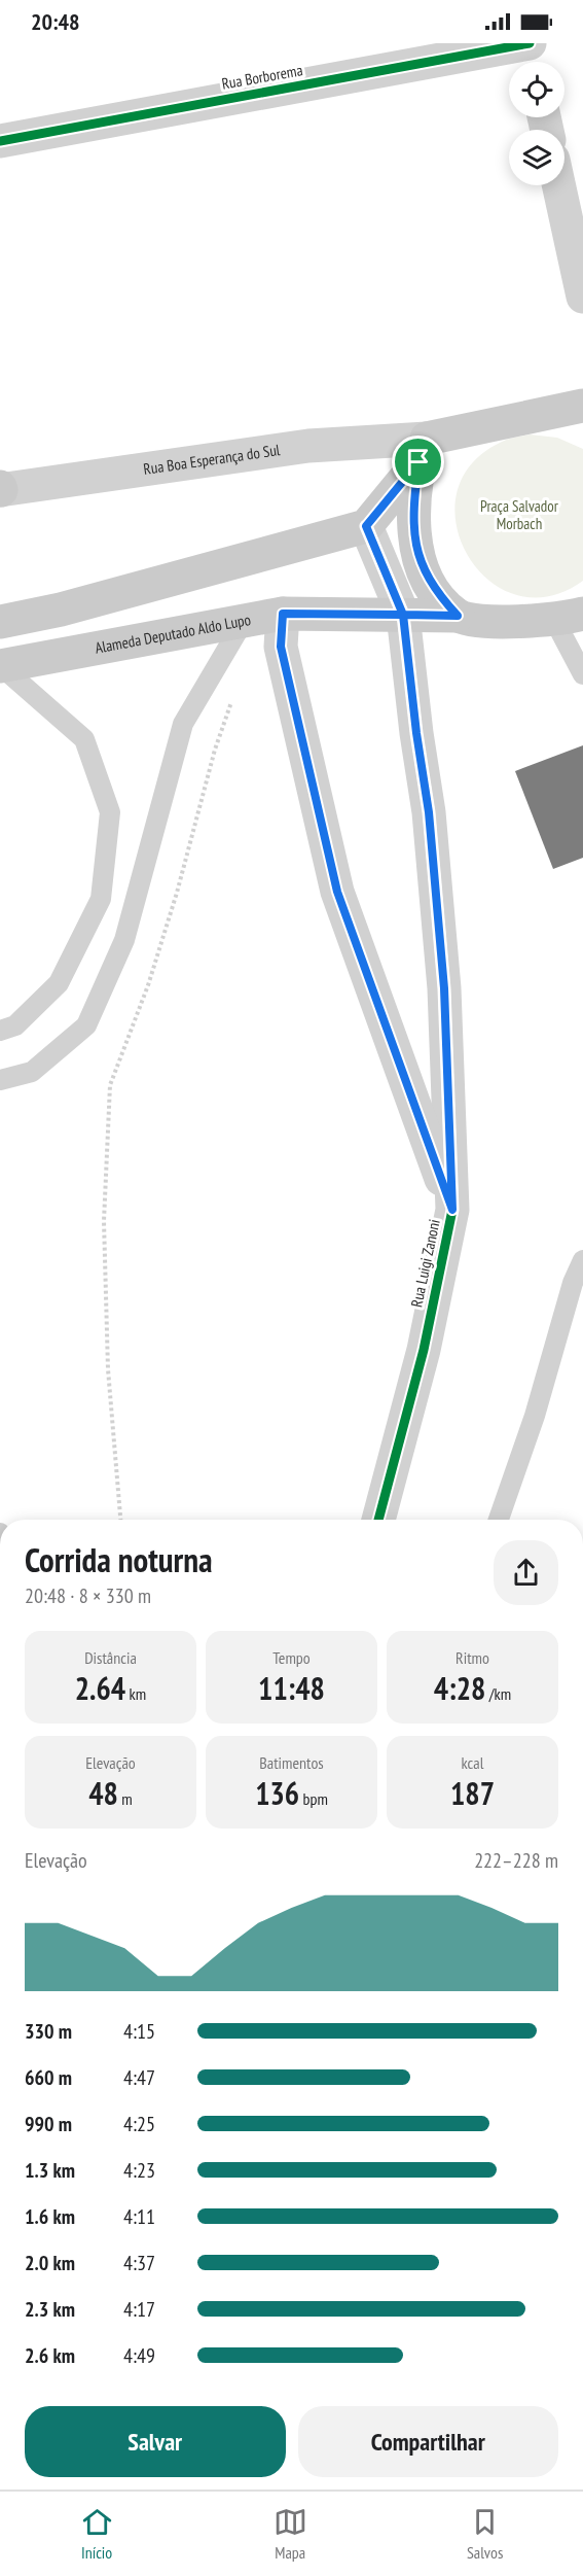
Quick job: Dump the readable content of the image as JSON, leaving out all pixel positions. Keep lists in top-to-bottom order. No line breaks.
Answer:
{"streets":{"main road":["Alameda Deputado Aldo Lupo"],"street":["Rua Borborema","Rua Boa Esperança do Sul","Rua Luigi Zanoni"]},"crossings":[["Alameda Deputado Aldo Lupo","Rua Luigi Zanoni"]],"parks":["Praça Salvador Morbach"],"page":{"status":"20:48","heading":["Corrida noturna","20:48 · 8 × 330 m"],"stats":[["Distância","2.64 km"],["Tempo","11:48"],["Ritmo","4:28 /km"],["Elevação","48 m"],["Batimentos","136 bpm"],["kcal","187"]],"chart":["Elevação","222–228 m"],"list":[{"name":"330 m","note":"4:15"},{"name":"660 m","note":"4:47"},{"name":"990 m","note":"4:25"},{"name":"1.3 km","note":"4:23"},{"name":"1.6 km","note":"4:11"},{"name":"2.0 km","note":"4:37"},{"name":"2.3 km","note":"4:17"},{"name":"2.6 km","note":"4:49"}],"buttons":["Salvar","Compartilhar"],"tabs":["Início","Mapa","Salvos"]}}
